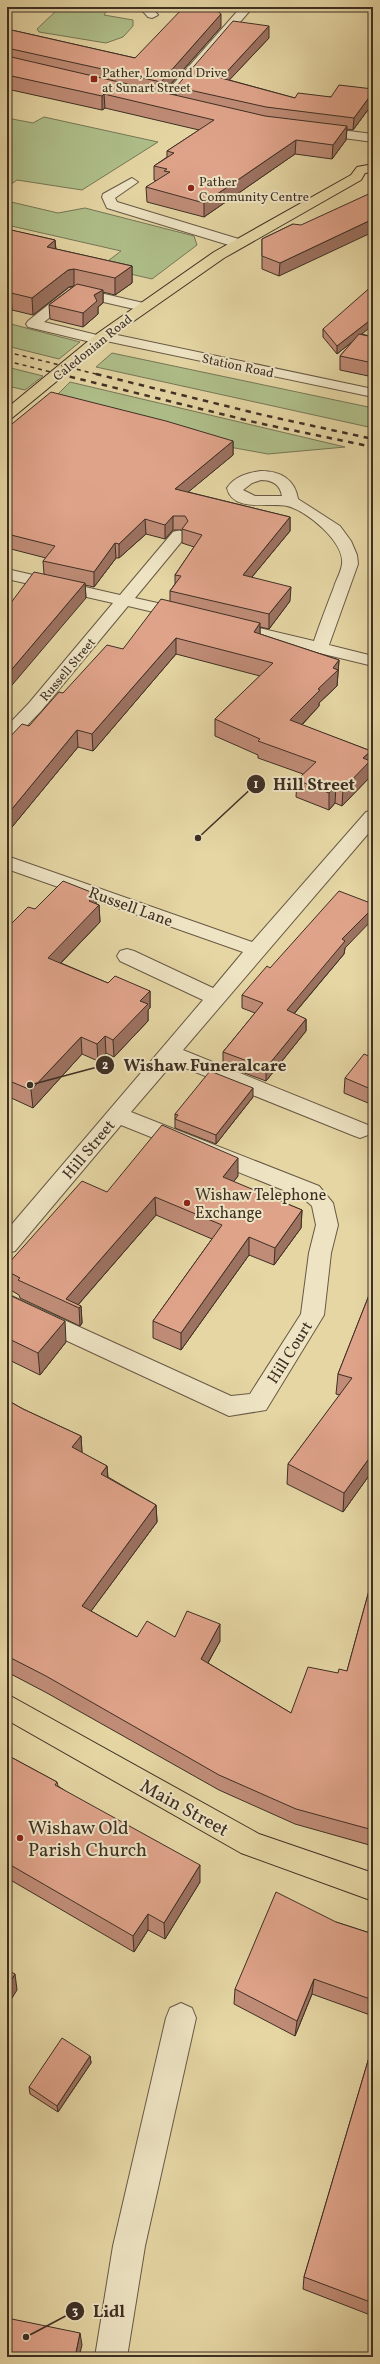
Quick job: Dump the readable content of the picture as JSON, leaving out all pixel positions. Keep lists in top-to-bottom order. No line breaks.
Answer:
{"streets":{"main road":["Caledonian Road","Main Street"],"street":["Station Road","Russell Street","Russell Lane","Hill Street","Hill Court"]},"crossings":[["Caledonian Road","Station Road"],["Russell Lane","Hill Street"],["Hill Street","Hill Court"]],"places":{"transit":["Pather, Lomond Drive at Sunart Street"],"other":["Pather Community Centre","Hill Street","Wishaw Funeralcare","Wishaw Telephone Exchange","Wishaw Old Parish Church","Lidl"]}}
